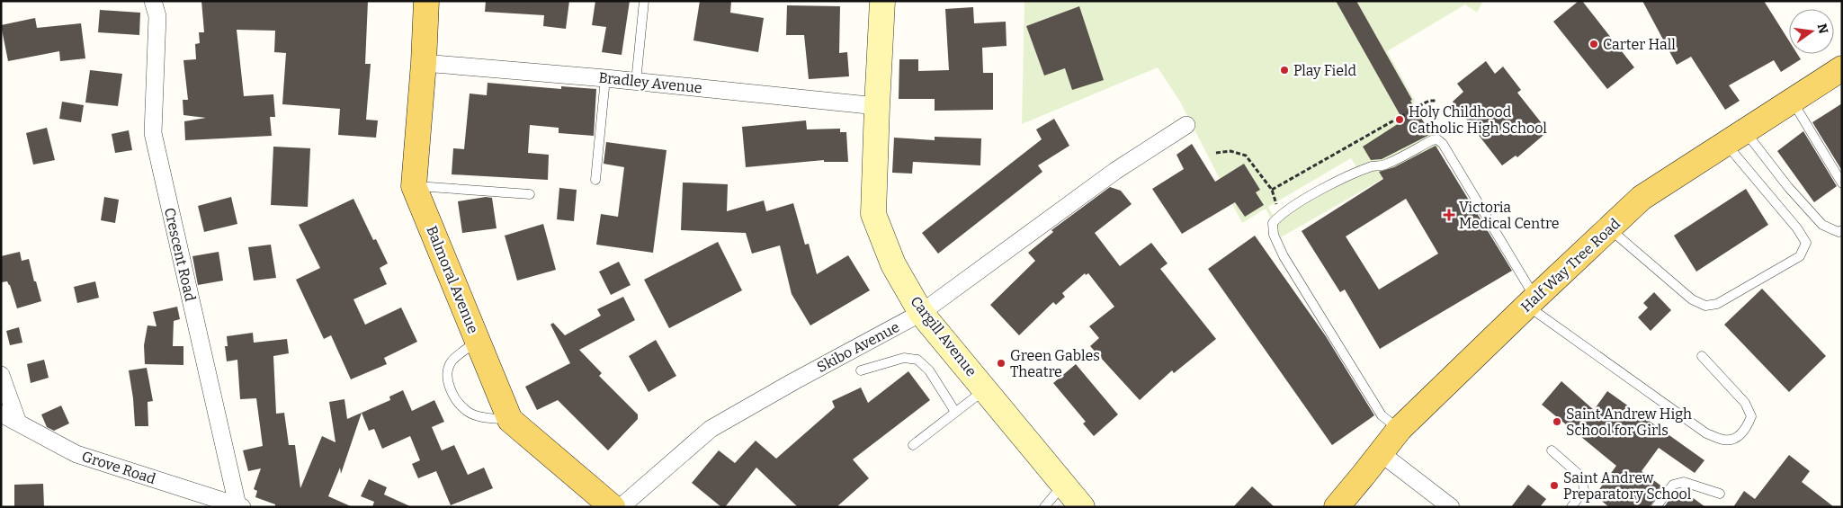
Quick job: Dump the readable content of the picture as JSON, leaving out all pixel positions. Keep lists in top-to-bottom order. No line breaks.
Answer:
{"streets":{"main road":["Half Way Tree Road","Balmoral Avenue","Cargill Avenue"],"street":["Bradley Avenue","Crescent Road","Skibo Avenue","Grove Road"]},"crossings":[["Bradley Avenue","Balmoral Avenue"],["Bradley Avenue","Cargill Avenue"],["Crescent Road","Grove Road"],["Cargill Avenue","Skibo Avenue"]],"places":{"other":["Carter Hall","Play Field","Holy Childhood Catholic High School","Green Gables Theatre","Saint Andrew High School for Girls","Saint Andrew Preparatory School"],"health":["Victoria Medical Centre"]},"north":"right"}
